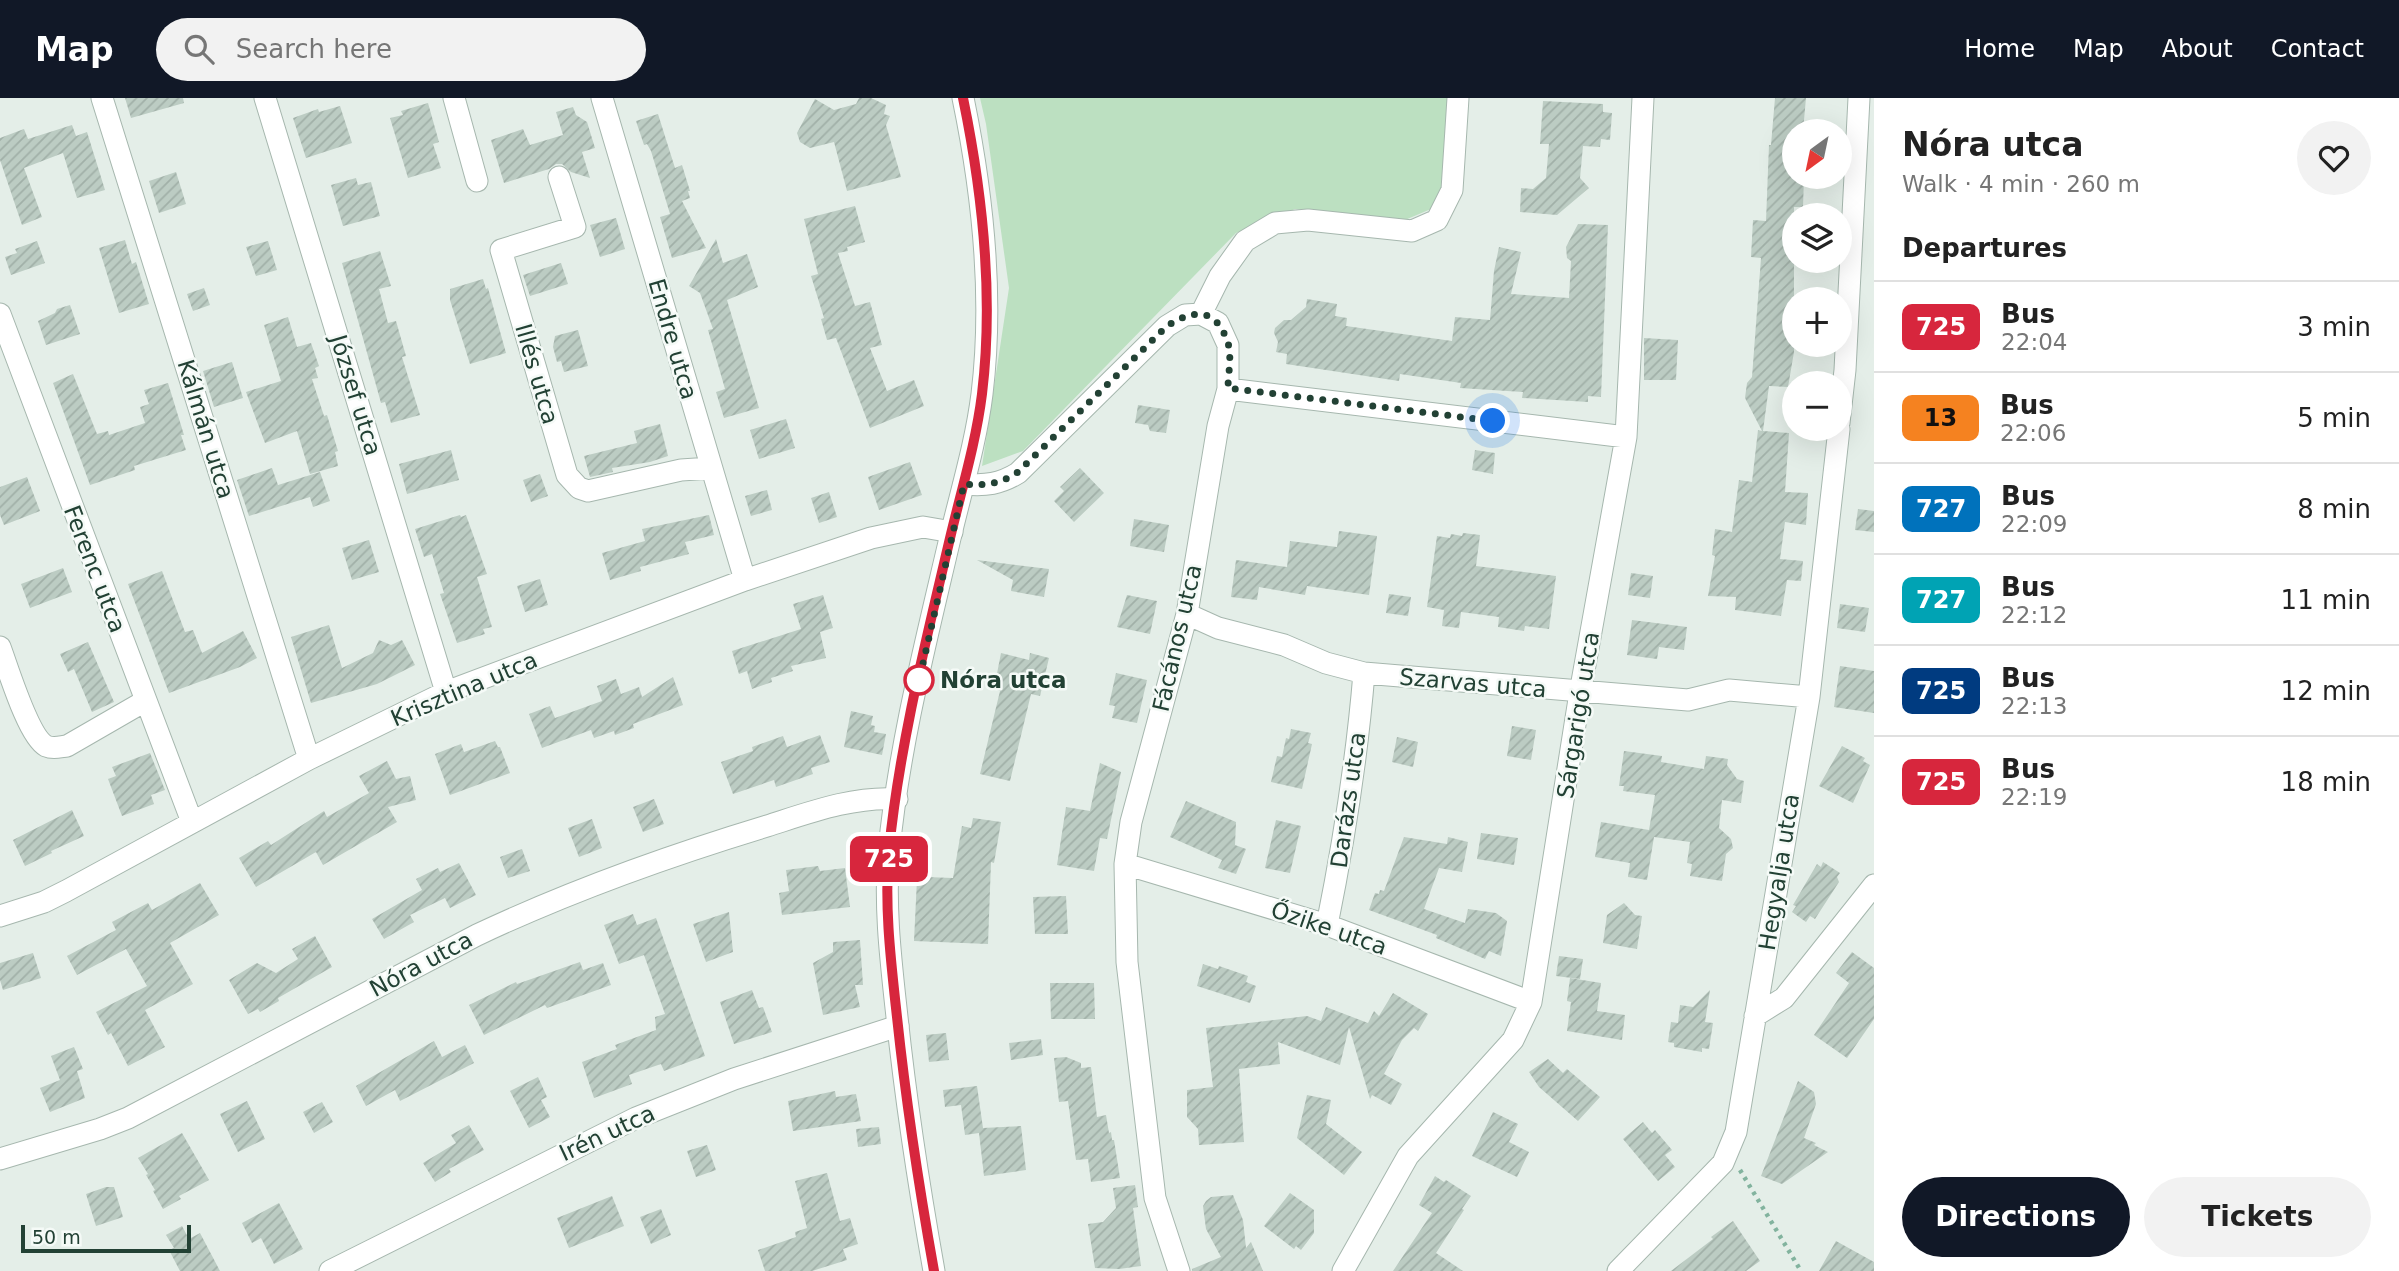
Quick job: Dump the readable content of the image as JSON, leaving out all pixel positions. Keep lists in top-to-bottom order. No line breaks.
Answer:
{"streets":{"street":["Endre utca","Illés utca","József utca","Kálmán utca","Ferenc utca","Fácános utca","Szarvas utca","Krisztina utca","Sárgarigó utca","Darázs utca","Hegyalja utca","Őzike utca","Nóra utca","Irén utca"]},"crossings":[["Endre utca","Illés utca"],["Endre utca","Krisztina utca"],["József utca","Krisztina utca"],["Kálmán utca","Krisztina utca"],["Ferenc utca","Krisztina utca"],["Fácános utca","Szarvas utca"],["Fácános utca","Őzike utca"],["Szarvas utca","Sárgarigó utca"],["Szarvas utca","Darázs utca"],["Szarvas utca","Hegyalja utca"],["Sárgarigó utca","Őzike utca"],["Darázs utca","Őzike utca"]],"places":["Nóra utca"],"lines":["bus line 725"],"scale_bar":"50 m","north":"bottom left","page":{"header":"Map","search":"Search here","nav":["Home","Map","About","Contact"],"on_map":"725","heading":[["Nóra utca","Walk · 4 min · 260 m"],"Departures"],"map_buttons":["+","−"],"list":[{"mark":"725","name":"Bus","note":"22:04","value":"3 min"},{"mark":"13","name":"Bus","note":"22:06","value":"5 min"},{"mark":"727","name":"Bus","note":"22:09","value":"8 min"},{"mark":"727","name":"Bus","note":"22:12","value":"11 min"},{"mark":"725","name":"Bus","note":"22:13","value":"12 min"},{"mark":"725","name":"Bus","note":"22:19","value":"18 min"}],"buttons":["Directions","Tickets"],"scale":"50 m"}}
